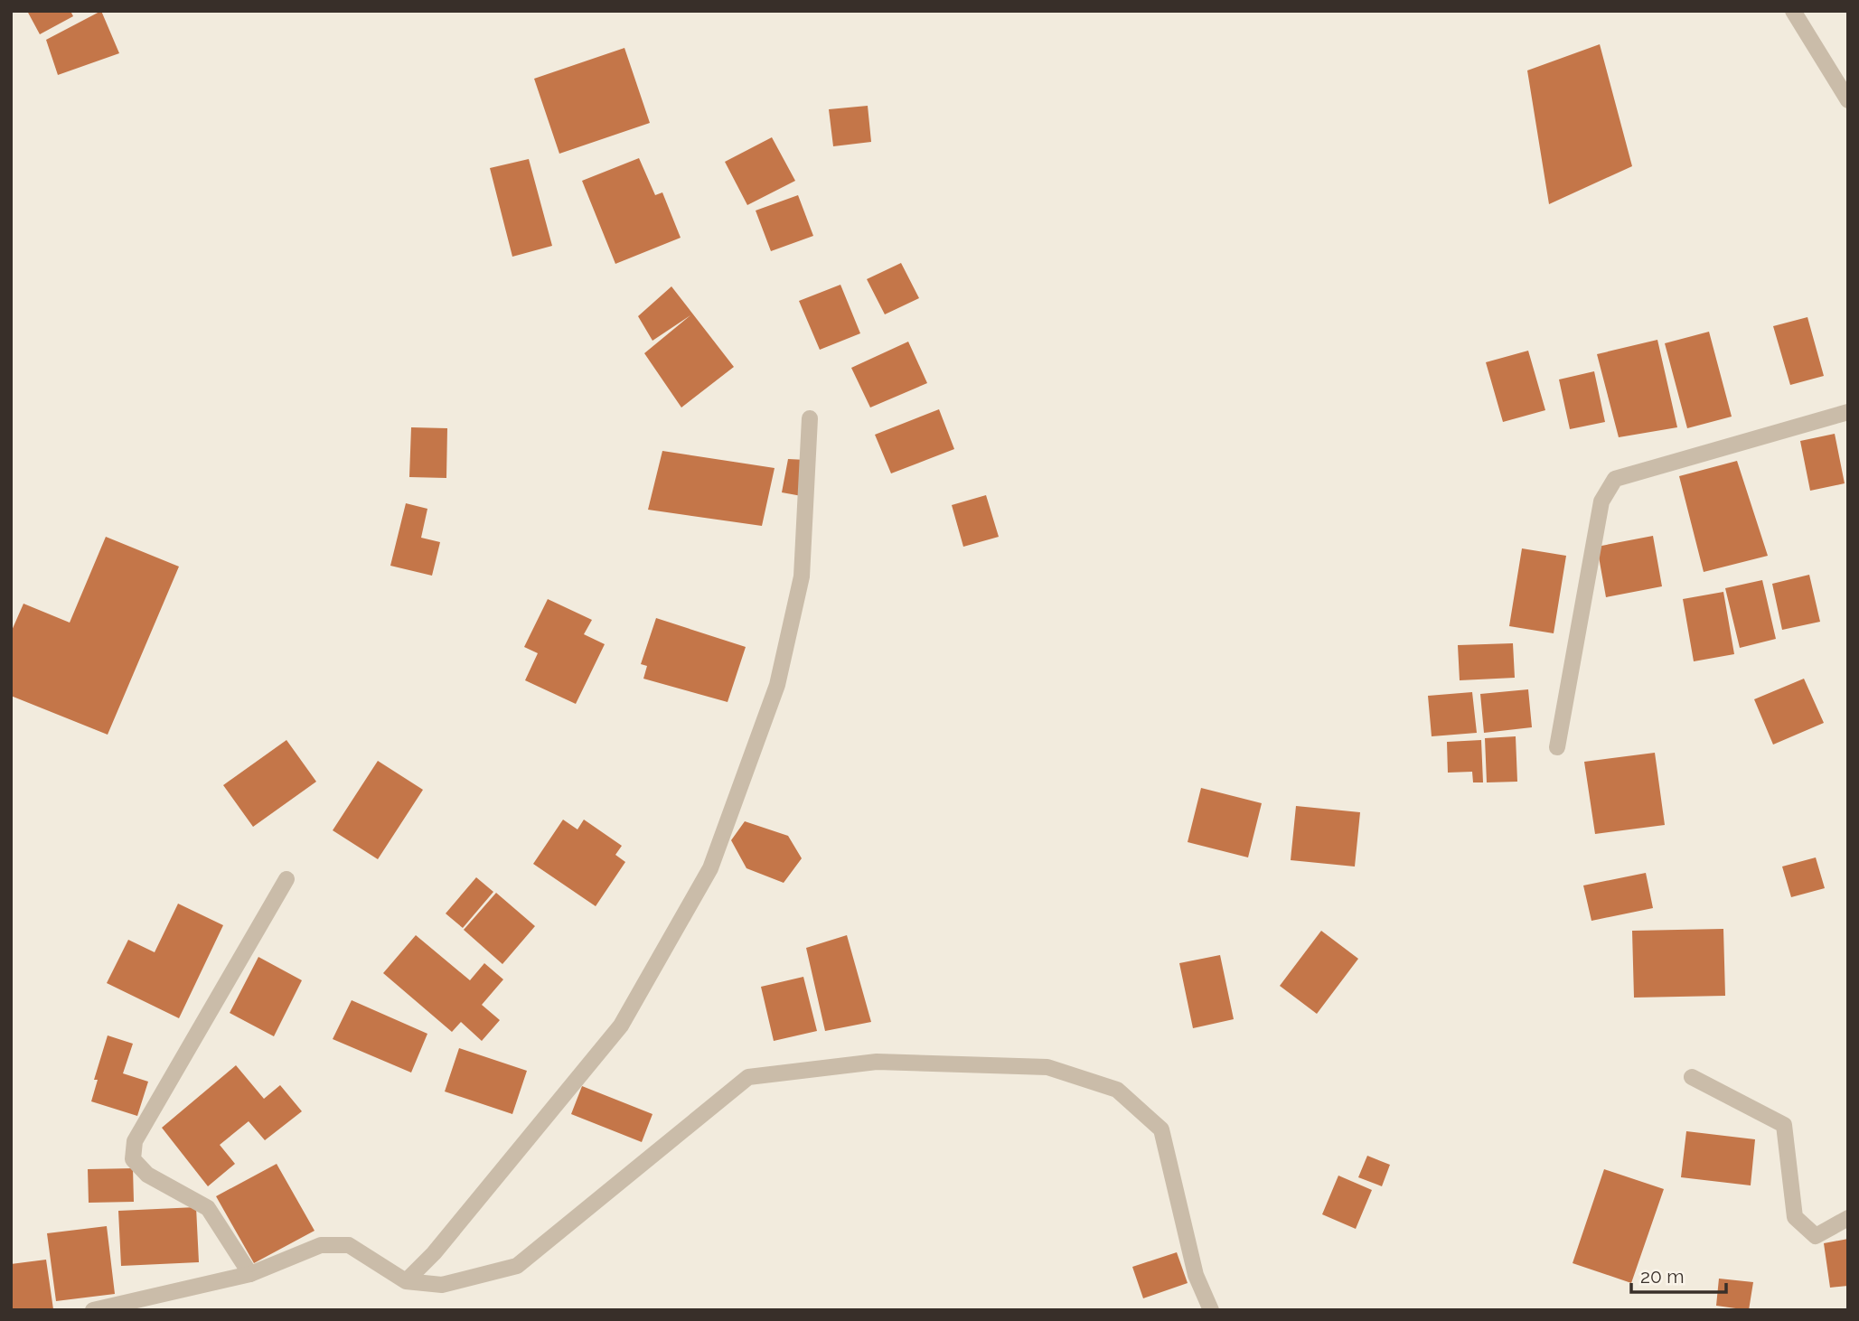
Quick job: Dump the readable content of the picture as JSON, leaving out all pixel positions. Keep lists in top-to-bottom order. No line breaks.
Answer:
{"scale_bar":"20 m"}
